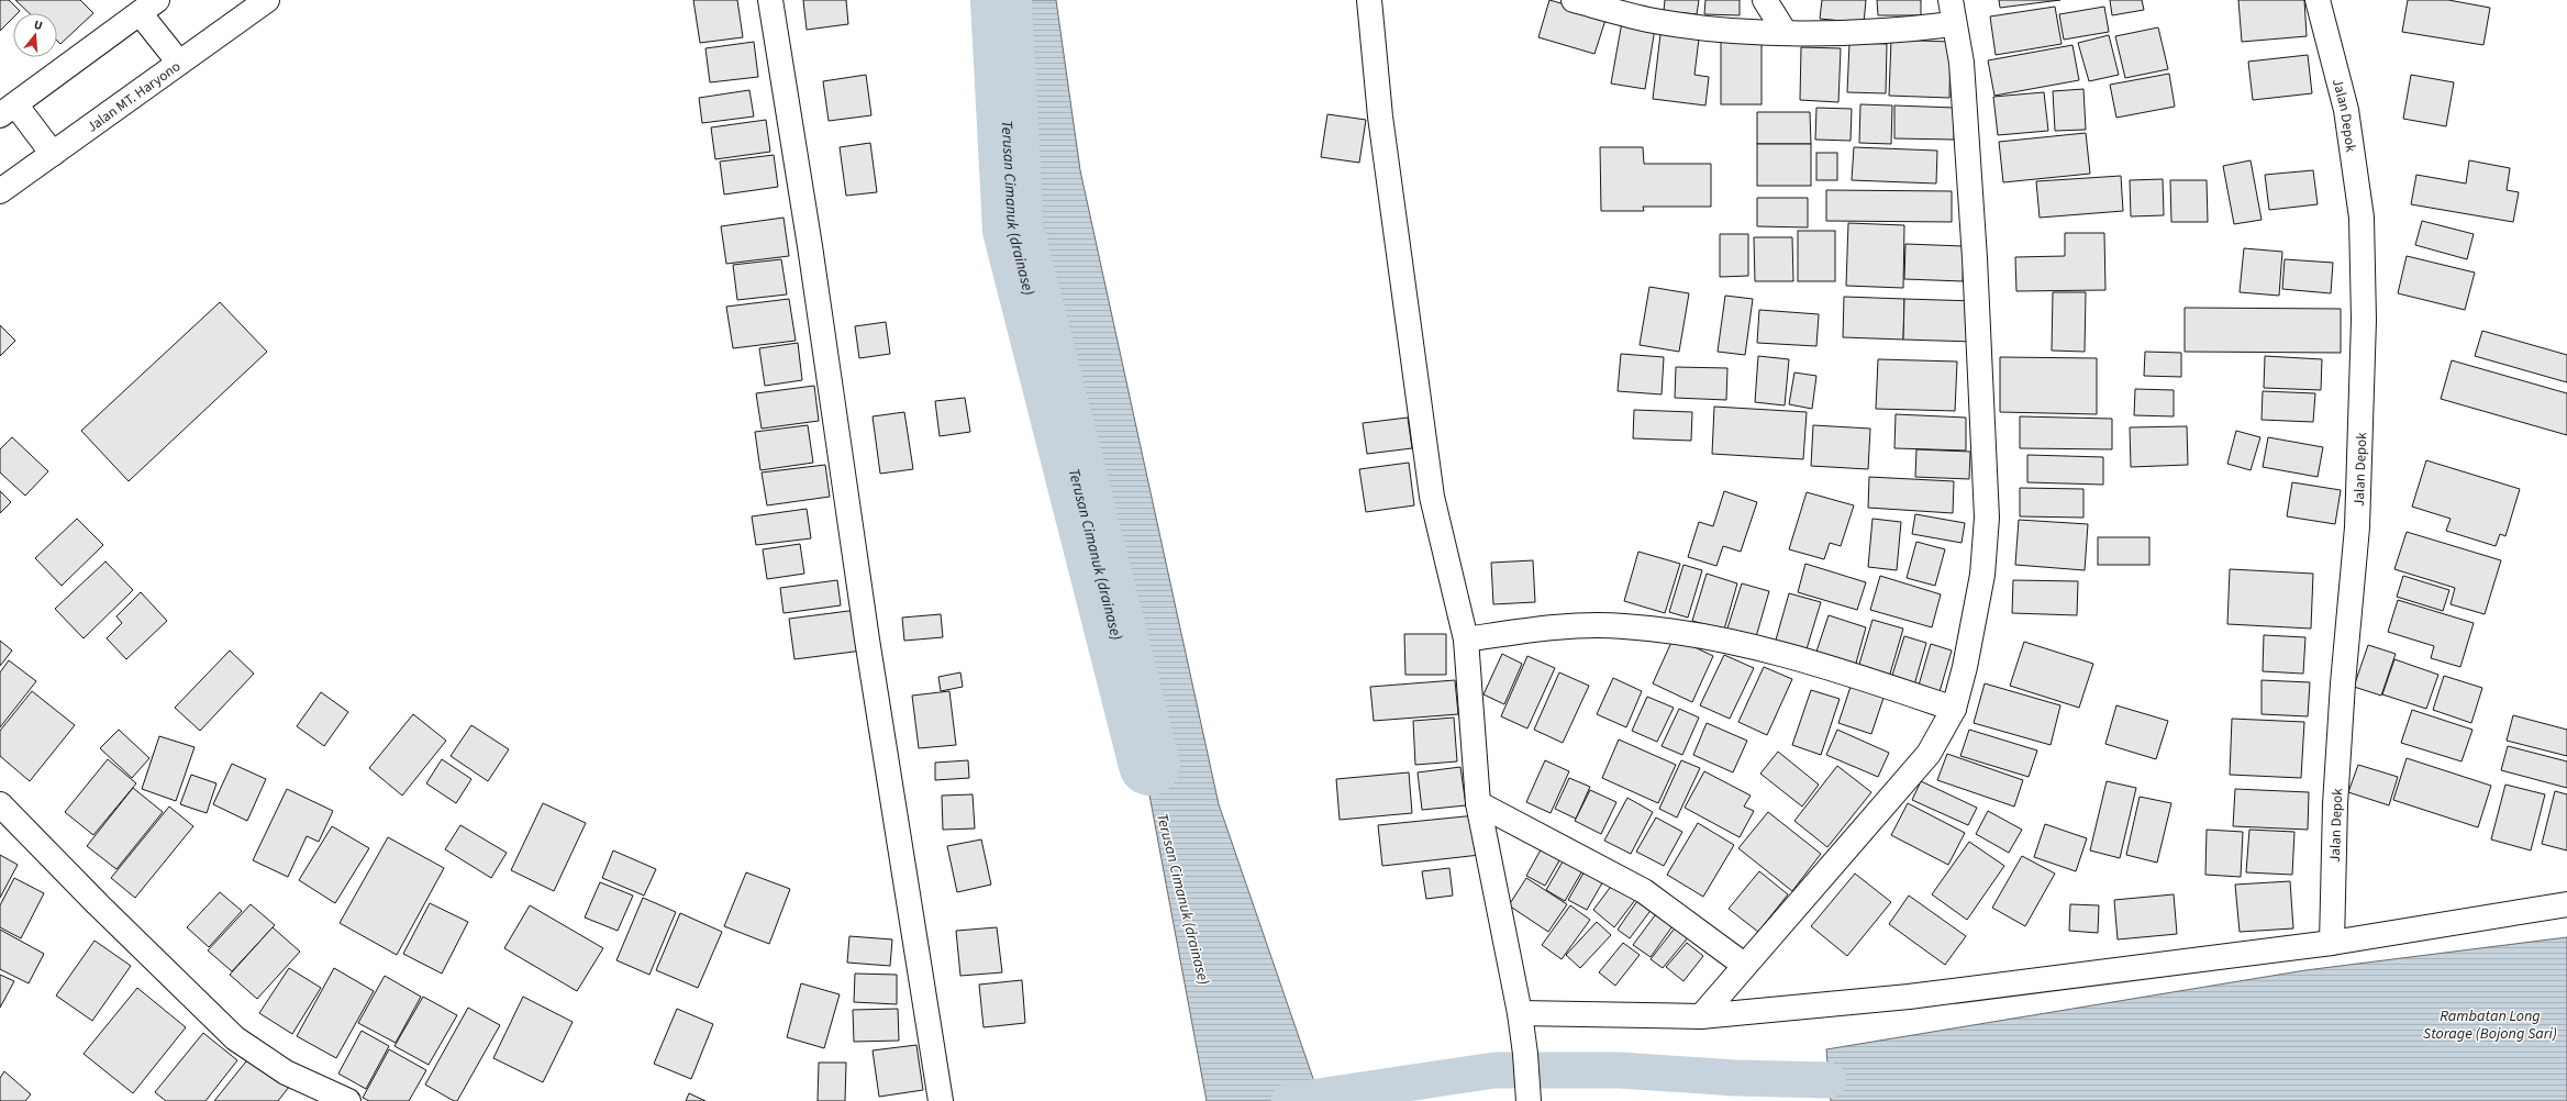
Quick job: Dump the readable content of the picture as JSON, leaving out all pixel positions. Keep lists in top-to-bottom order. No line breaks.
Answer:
{"streets":{"street":["Jalan MT. Haryono","Jalan Depok"]},"water":["Terusan Cimanuk (drainase)","Rambatan Long Storage (Bojong Sari)"],"north":"top"}
